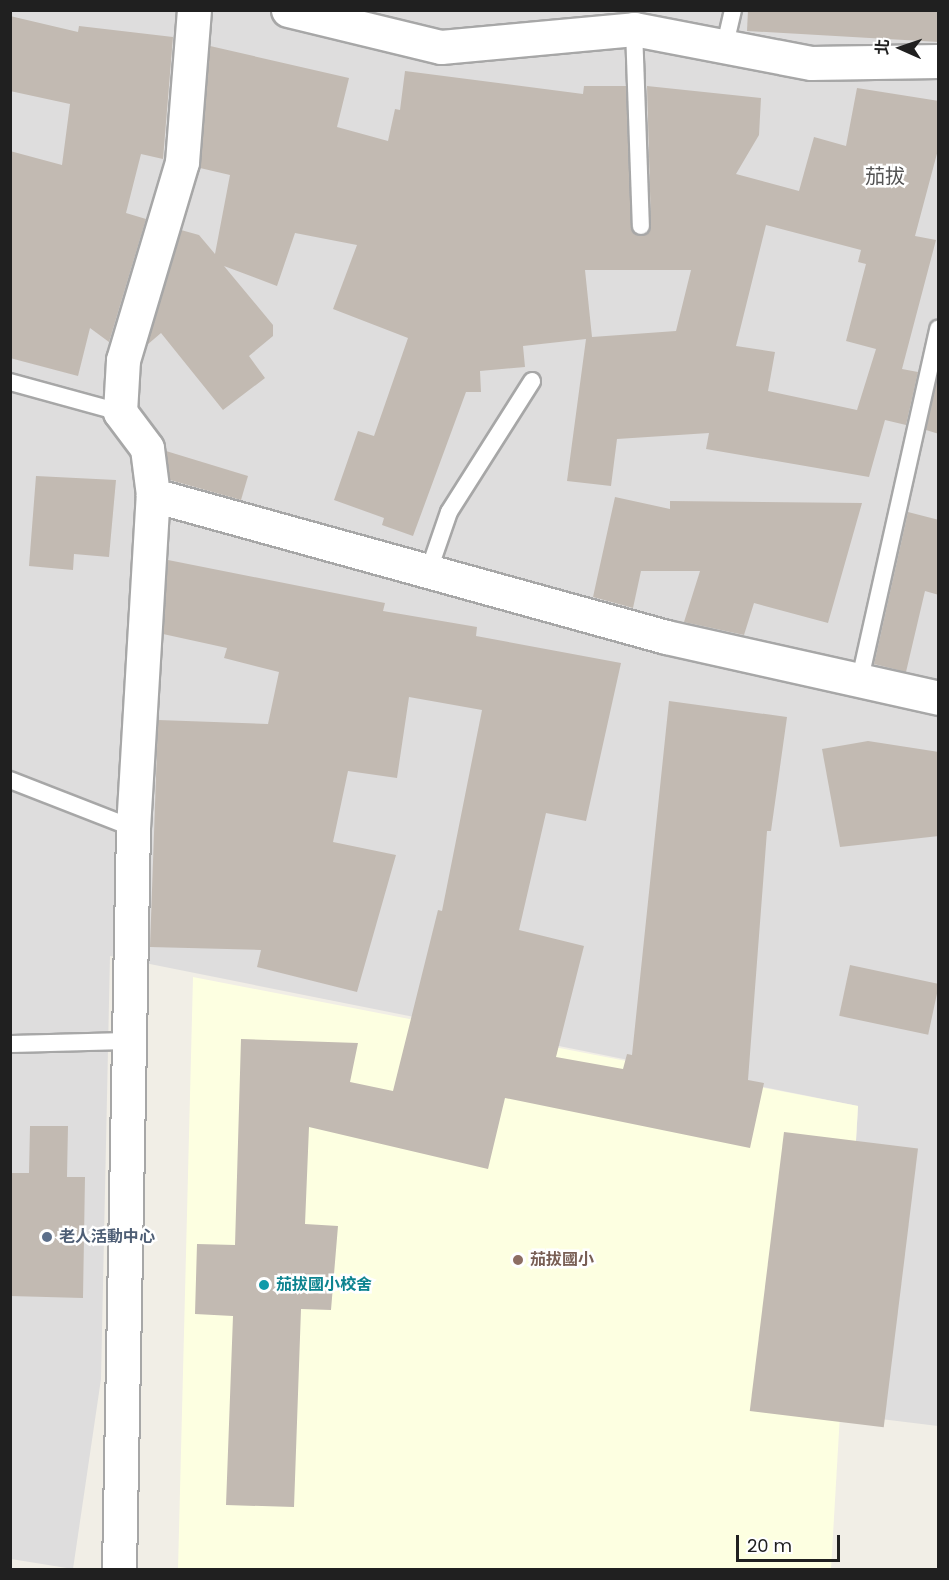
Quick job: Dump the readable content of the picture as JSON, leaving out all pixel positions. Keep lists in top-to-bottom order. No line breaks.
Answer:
{"districts":["茄拔"],"places":["老人活動中心","茄拔國小","茄拔國小校舍"],"scale_bar":"20 m","north":"left"}
